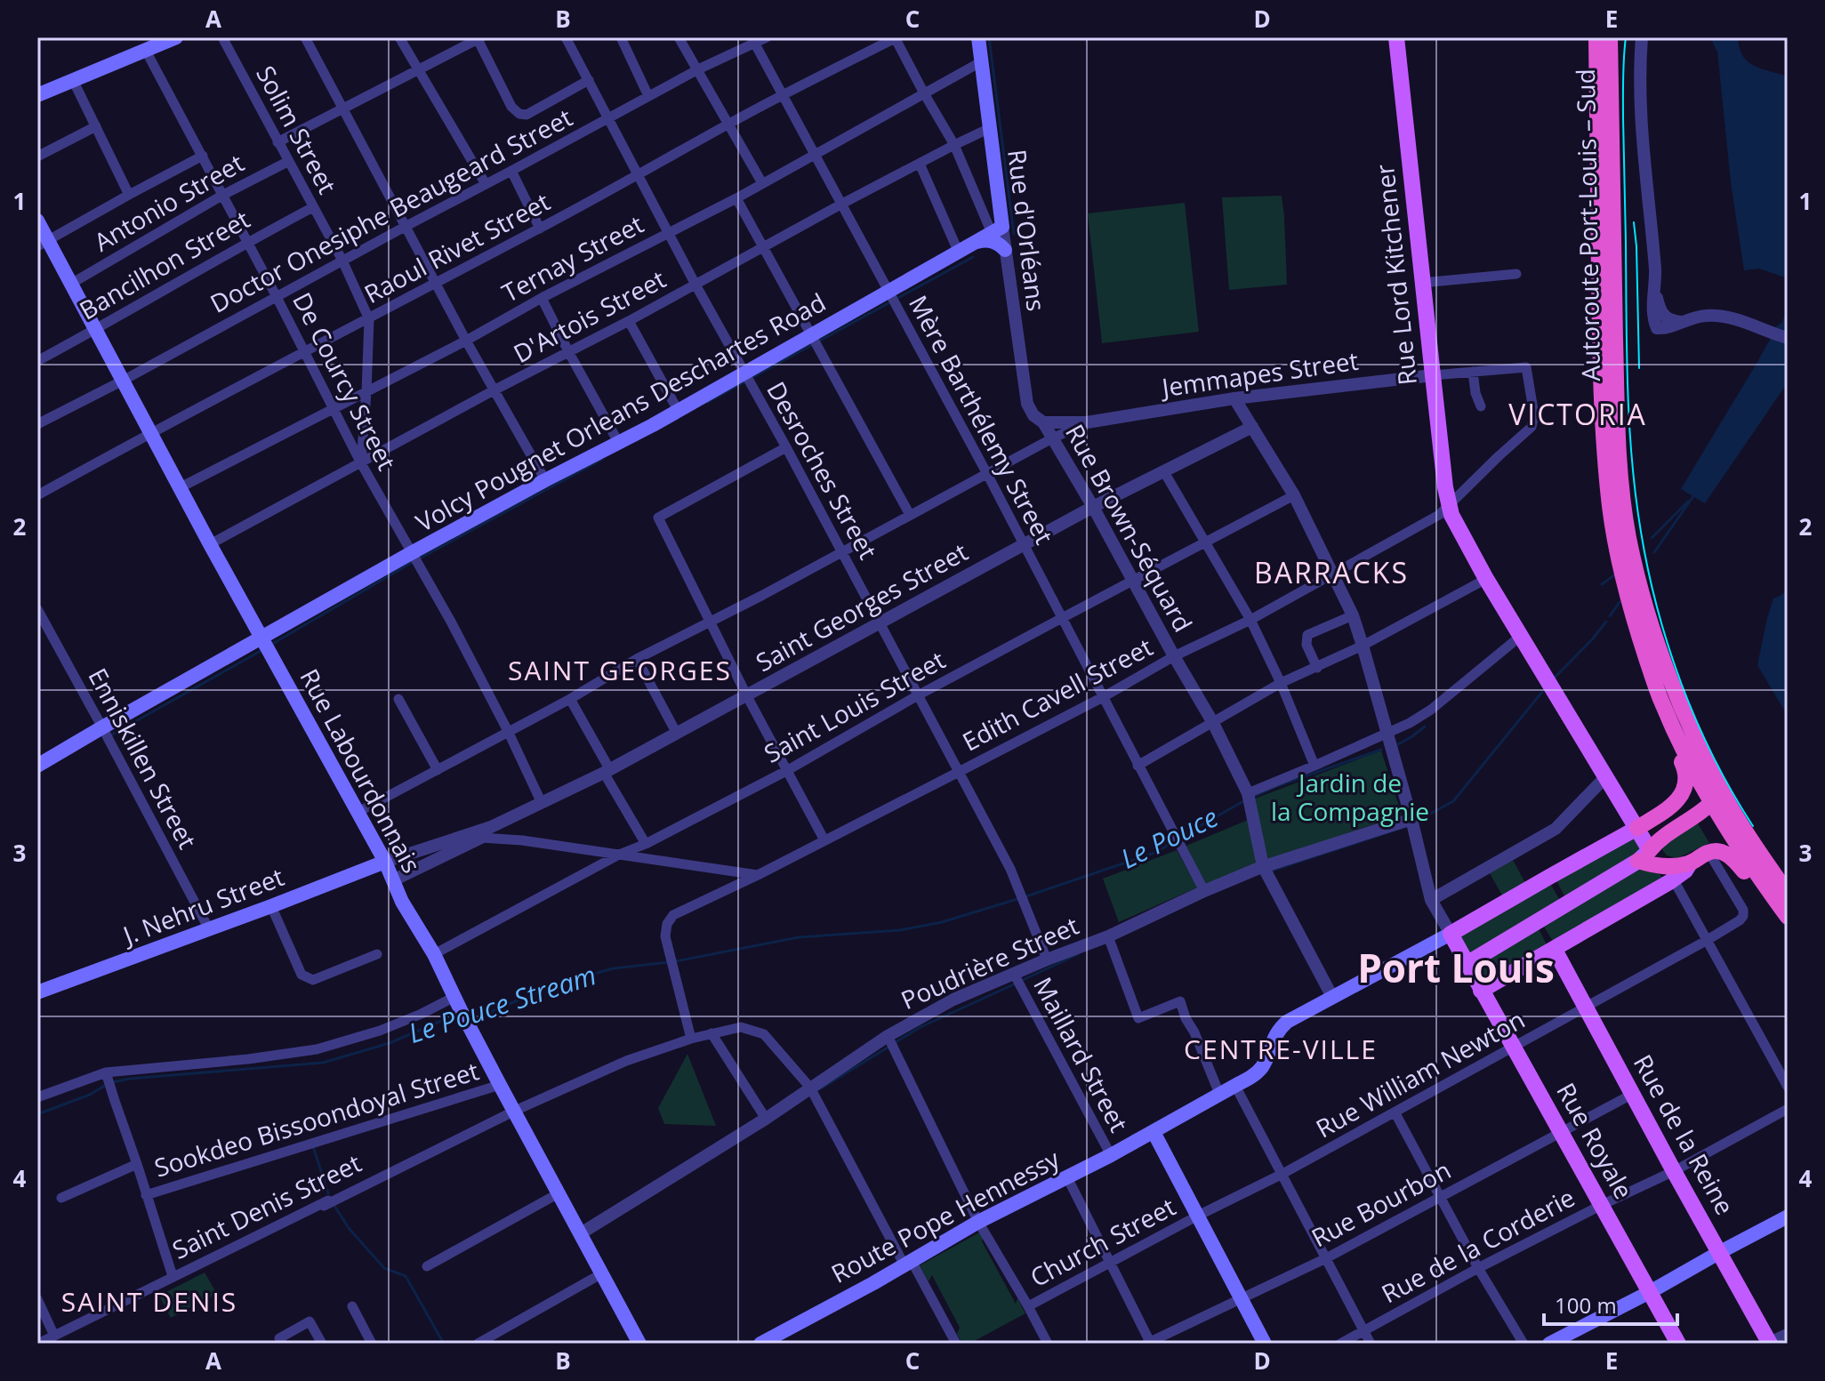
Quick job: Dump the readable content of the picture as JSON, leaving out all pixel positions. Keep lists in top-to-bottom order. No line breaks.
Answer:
{"streets":{"highway":["Autoroute Port-Louis – Sud"],"main road":["Rue d'Orléans","Rue Lord Kitchener","Volcy Pougnet Orleans Deschartes Road","Rue Labourdonnais","J. Nehru Street","Rue de la Reine","Rue Royale","Route Pope Hennessy"],"street":["Solim Street","Antonio Street","Doctor Onesiphe Beaugeard Street","Raoul Rivet Street","Ternay Street","Bancilhon Street","D'Artois Street","Jemmapes Street","De Courcy Street","Mère Barthélemy Street","Desroches Street","Rue Brown-Séquard","Saint Georges Street","Edith Cavell Street","Saint Louis Street","Enniskillen Street","Poudrière Street","Maillard Street","Rue William Newton","Sookdeo Bissoondoyal Street","Rue Bourbon","Saint Denis Street","Church Street","Rue de la Corderie"]},"crossings":[["Solim Street","Antonio Street"],["Solim Street","Doctor Onesiphe Beaugeard Street"],["Solim Street","Raoul Rivet Street"],["Solim Street","Bancilhon Street"],["Antonio Street","De Courcy Street"],["Antonio Street","Rue Labourdonnais"],["Doctor Onesiphe Beaugeard Street","De Courcy Street"],["Doctor Onesiphe Beaugeard Street","Mère Barthélemy Street"],["Doctor Onesiphe Beaugeard Street","Desroches Street"],["Doctor Onesiphe Beaugeard Street","Rue Labourdonnais"],["Rue d'Orléans","Ternay Street"],["Rue d'Orléans","D'Artois Street"],["Rue d'Orléans","Jemmapes Street"],["Rue d'Orléans","Volcy Pougnet Orleans Deschartes Road"],["Rue d'Orléans","Rue Brown-Séquard"],["Raoul Rivet Street","De Courcy Street"],["Raoul Rivet Street","Mère Barthélemy Street"],["Raoul Rivet Street","Desroches Street"],["Raoul Rivet Street","Rue Labourdonnais"],["Ternay Street","De Courcy Street"],["Ternay Street","Mère Barthélemy Street"],["Ternay Street","Desroches Street"],["Ternay Street","Rue Labourdonnais"],["Bancilhon Street","De Courcy Street"],["Bancilhon Street","Rue Labourdonnais"],["Rue Lord Kitchener","Jemmapes Street"],["Rue Lord Kitchener","Edith Cavell Street"],["D'Artois Street","De Courcy Street"],["D'Artois Street","Mère Barthélemy Street"],["D'Artois Street","Desroches Street"],["D'Artois Street","Rue Labourdonnais"],["Jemmapes Street","De Courcy Street"],["Jemmapes Street","Mère Barthélemy Street"],["Jemmapes Street","Desroches Street"],["Jemmapes Street","Rue Brown-Séquard"],["Jemmapes Street","Edith Cavell Street"],["Jemmapes Street","Rue Labourdonnais"],["De Courcy Street","Volcy Pougnet Orleans Deschartes Road"],["De Courcy Street","Saint Georges Street"],["Volcy Pougnet Orleans Deschartes Road","Mère Barthélemy Street"],["Volcy Pougnet Orleans Deschartes Road","Desroches Street"],["Volcy Pougnet Orleans Deschartes Road","Enniskillen Street"],["Volcy Pougnet Orleans Deschartes Road","Rue Labourdonnais"],["Mère Barthélemy Street","Saint Georges Street"],["Mère Barthélemy Street","Edith Cavell Street"],["Mère Barthélemy Street","Saint Louis Street"],["Mère Barthélemy Street","Poudrière Street"],["Desroches Street","Saint Georges Street"],["Desroches Street","Edith Cavell Street"],["Desroches Street","Saint Louis Street"],["Desroches Street","Poudrière Street"],["Rue Brown-Séquard","Saint Georges Street"],["Rue Brown-Séquard","Edith Cavell Street"],["Rue Brown-Séquard","Saint Louis Street"],["Rue Brown-Séquard","Poudrière Street"],["Rue Brown-Séquard","Route Pope Hennessy"],["Saint Georges Street","Rue Labourdonnais"],["Saint Georges Street","J. Nehru Street"],["Edith Cavell Street","Saint Denis Street"],["Saint Louis Street","Rue Labourdonnais"],["Enniskillen Street","J. Nehru Street"],["Rue Labourdonnais","J. Nehru Street"],["Rue Labourdonnais","Poudrière Street"],["Rue Labourdonnais","Sookdeo Bissoondoyal Street"],["Rue Labourdonnais","Saint Denis Street"],["Poudrière Street","Maillard Street"],["Poudrière Street","Saint Denis Street"],["Maillard Street","Route Pope Hennessy"],["Rue William Newton","Rue de la Reine"],["Rue William Newton","Rue Royale"],["Rue William Newton","Church Street"],["Rue de la Reine","Rue Bourbon"],["Rue de la Reine","Rue de la Corderie"],["Rue Royale","Rue Bourbon"],["Rue Royale","Route Pope Hennessy"],["Rue Royale","Rue de la Corderie"],["Saint Denis Street","Route Pope Hennessy"]],"districts":["VICTORIA","BARRACKS","SAINT GEORGES","Port Louis","CENTRE-VILLE","SAINT DENIS"],"water":["Le Pouce","Le Pouce Stream"],"parks":["Jardin de la Compagnie"],"scale_bar":"100 m","grid":{"columns":["A","B","C","D","E"],"rows":["1","2","3","4"]}}
